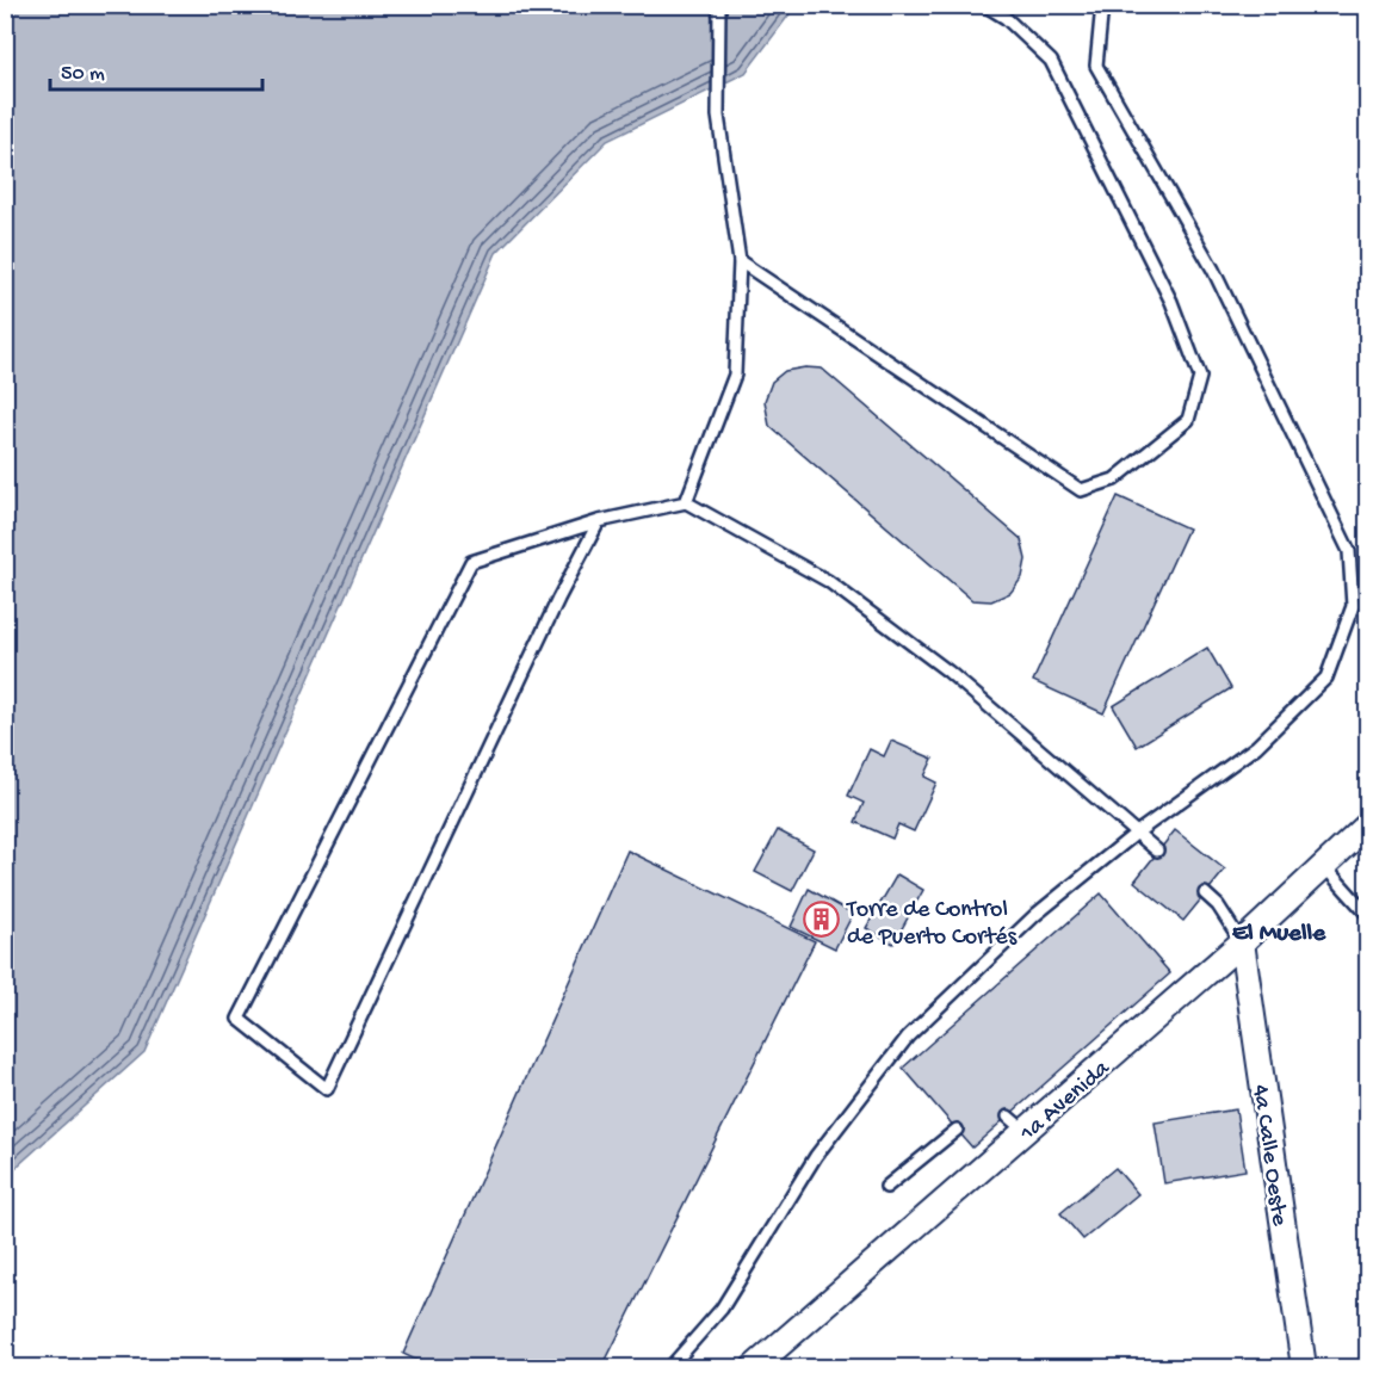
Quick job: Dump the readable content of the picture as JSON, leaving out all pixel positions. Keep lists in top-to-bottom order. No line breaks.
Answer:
{"streets":{"street":["1a Avenida","4a Calle Oeste"]},"crossings":[["1a Avenida","4a Calle Oeste"]],"districts":["El Muelle"],"places":{"building":["Torre de Control de Puerto Cortés"]},"scale_bar":"50 m"}
